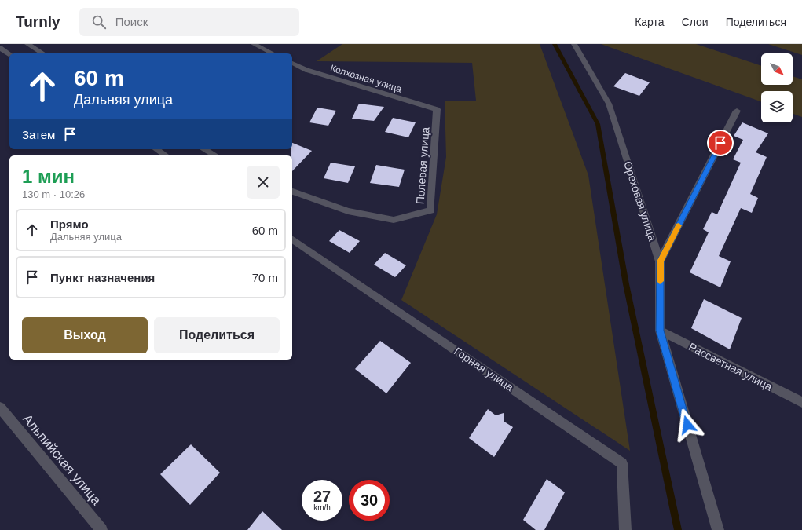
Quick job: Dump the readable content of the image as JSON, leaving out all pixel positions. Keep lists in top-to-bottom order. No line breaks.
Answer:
{"streets":{"street":["Колхозная улица","Полевая улица","Ореховая улица","Рассветная улица","Горная улица","Альпийская улица"]},"crossings":[["Колхозная улица","Полевая улица"],["Ореховая улица","Рассветная улица"]],"north":"bottom right","page":{"header":"Turnly","search":"Поиск","nav":["Карта","Слои","Поделиться"],"turn":["60 m","Дальняя улица"],"then":"Затем","heading":["1 мин","130 m · 10:26"],"list":[{"name":"Прямо","note":"Дальняя улица","value":"60 m"},{"name":"Пункт назначения","value":"70 m"}],"buttons":["Выход","Поделиться"],"speed":"27 km/h","limit":"30"}}
